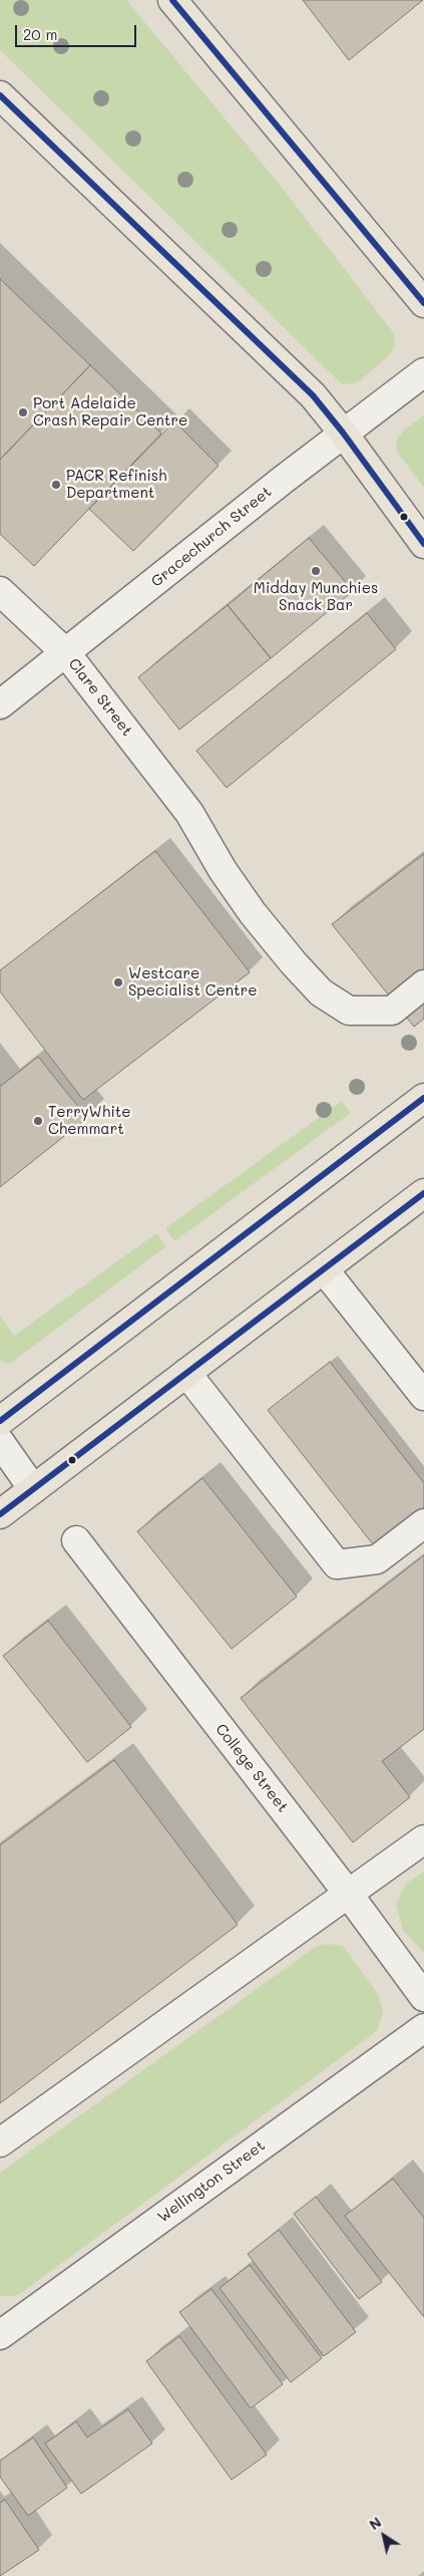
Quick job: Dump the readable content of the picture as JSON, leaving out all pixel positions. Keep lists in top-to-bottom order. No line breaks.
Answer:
{"streets":{"street":["Gracechurch Street","Clare Street","College Street","Wellington Street"]},"crossings":[["Gracechurch Street","Clare Street"]],"places":["Port Adelaide Crash Repair Centre","PACR Refinish Department","Midday Munchies Snack Bar","Westcare Specialist Centre","TerryWhite Chemmart"],"scale_bar":"20 m","north":"top left"}
